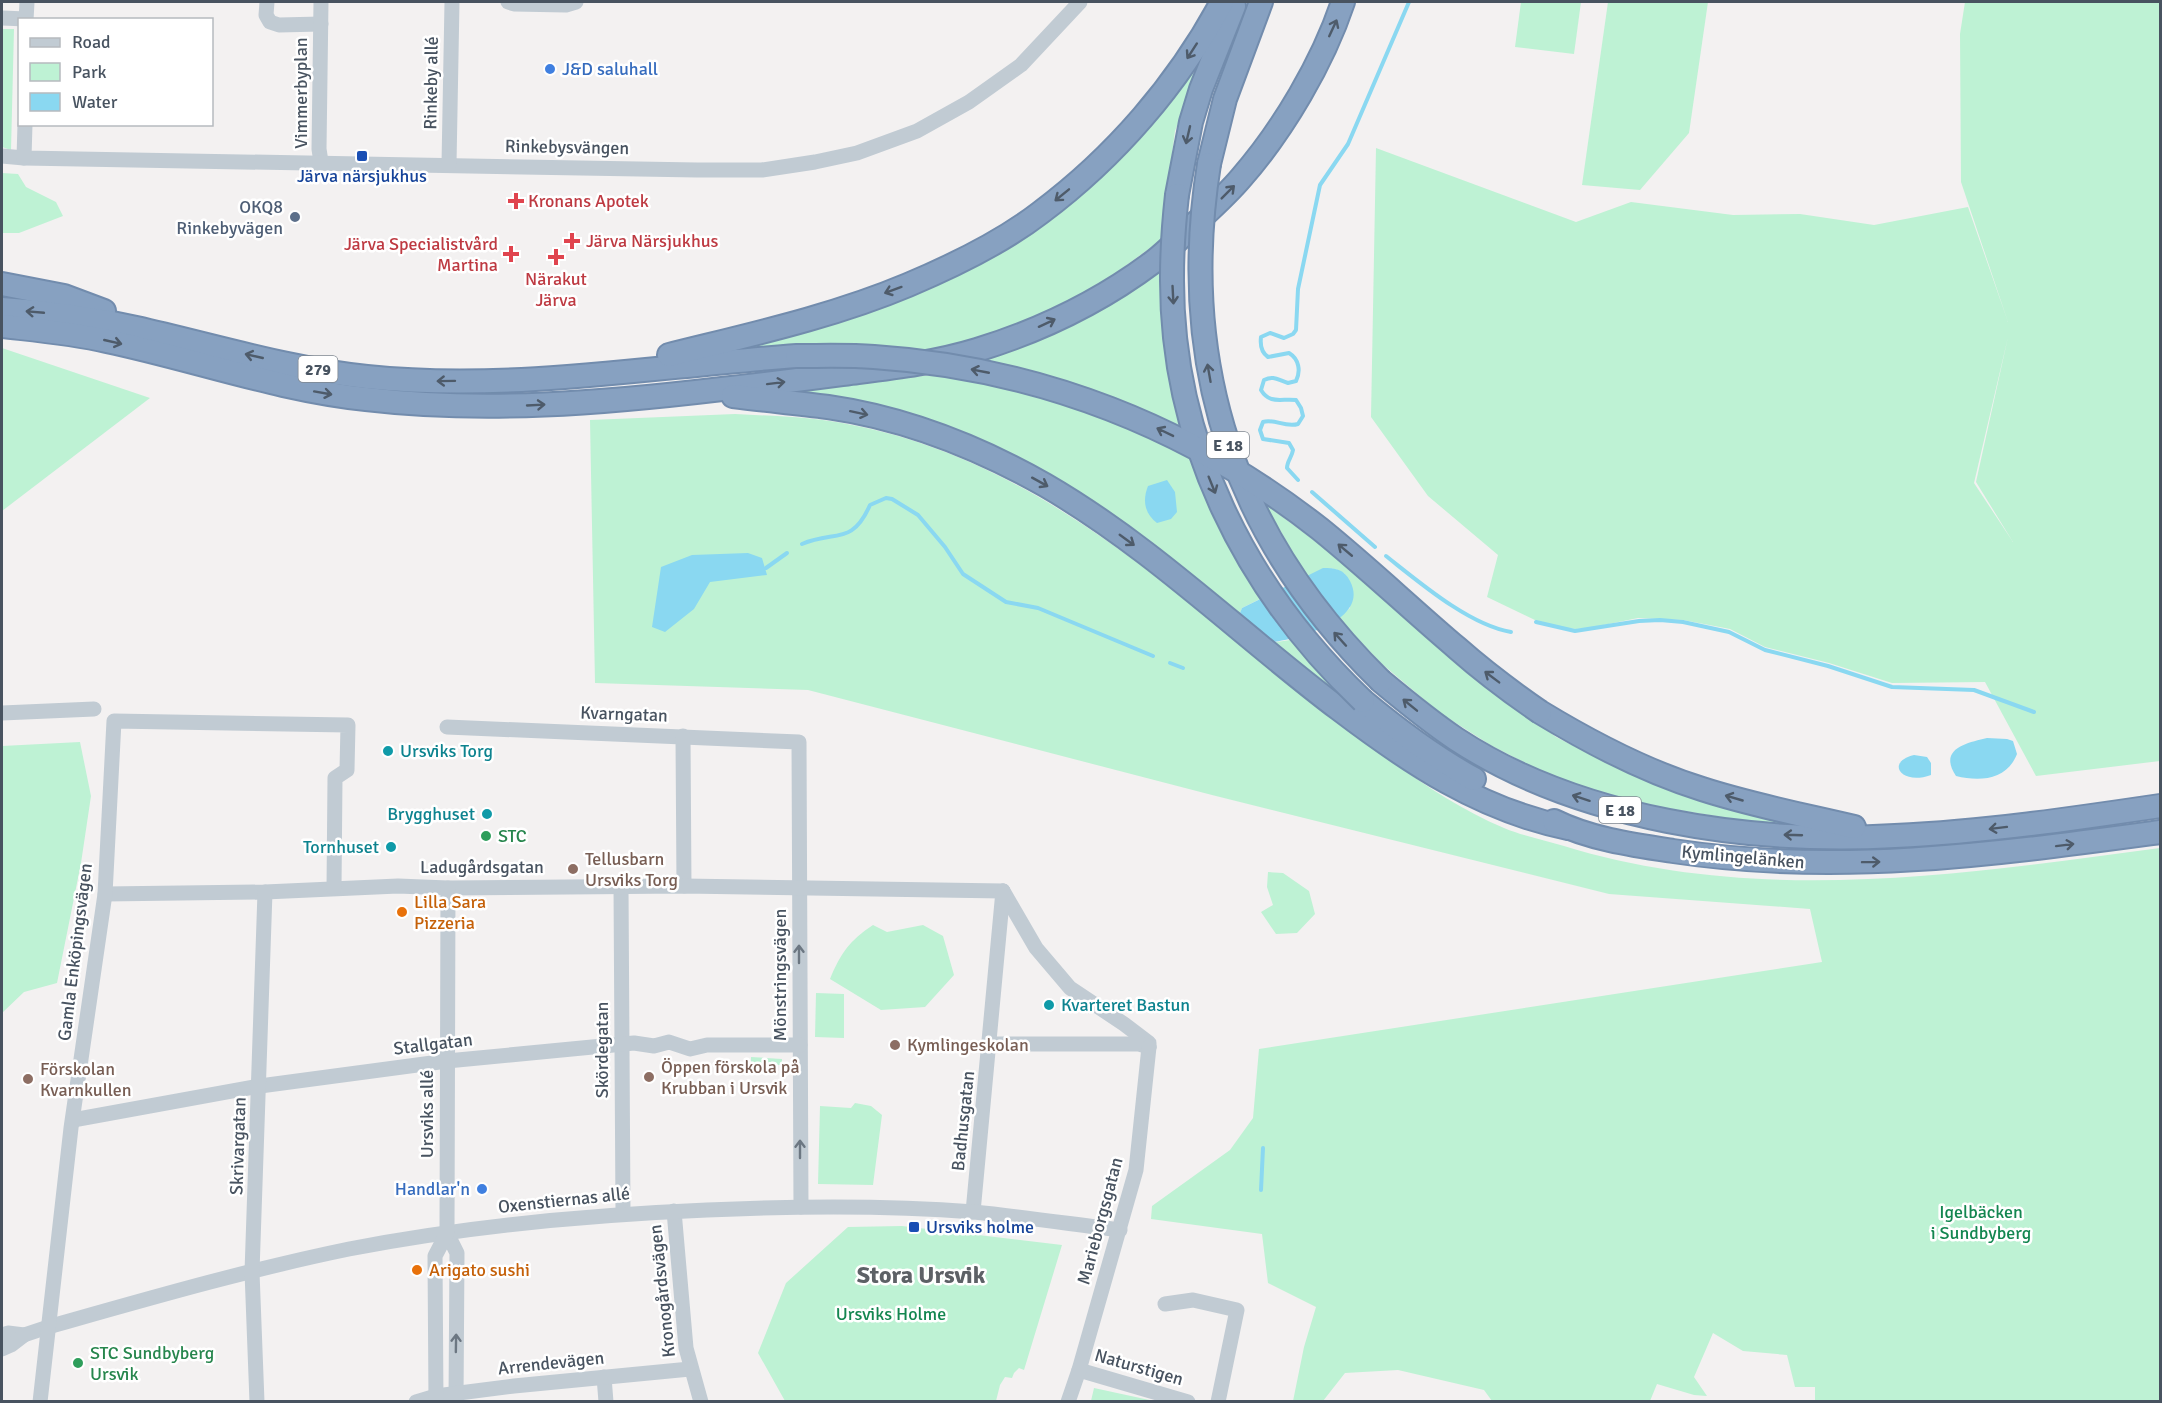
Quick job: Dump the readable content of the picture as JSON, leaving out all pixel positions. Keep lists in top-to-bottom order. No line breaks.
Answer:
{"streets":{"highway":["279","E 18","Kymlingelänken"],"street":["Rinkeby allé","Vimmerbyplan","Rinkebysvängen","Kvarngatan","Ladugårdsgatan","Gamla Enköpingsvägen","Mönstringsvägen","Stallgatan","Skördegatan","Ursviks allé","Badhusgatan","Skrivargatan","Oxenstiernas allé","Marieborgsgatan","Kronogårdsvägen","Arrendevägen","Naturstigen"]},"crossings":[["Rinkeby allé","Rinkebysvängen"],["Vimmerbyplan","Rinkebysvängen"],["279","Kymlingelänken"],["E 18","Kymlingelänken"],["Kvarngatan","Mönstringsvägen"],["Ladugårdsgatan","Gamla Enköpingsvägen"],["Ladugårdsgatan","Mönstringsvägen"],["Ladugårdsgatan","Skördegatan"],["Ladugårdsgatan","Ursviks allé"],["Ladugårdsgatan","Badhusgatan"],["Ladugårdsgatan","Skrivargatan"],["Gamla Enköpingsvägen","Stallgatan"],["Gamla Enköpingsvägen","Oxenstiernas allé"],["Mönstringsvägen","Stallgatan"],["Mönstringsvägen","Oxenstiernas allé"],["Stallgatan","Skördegatan"],["Stallgatan","Ursviks allé"],["Stallgatan","Skrivargatan"],["Skördegatan","Oxenstiernas allé"],["Ursviks allé","Oxenstiernas allé"],["Ursviks allé","Arrendevägen"],["Badhusgatan","Oxenstiernas allé"],["Skrivargatan","Oxenstiernas allé"],["Oxenstiernas allé","Marieborgsgatan"],["Oxenstiernas allé","Kronogårdsvägen"],["Marieborgsgatan","Naturstigen"],["Kronogårdsvägen","Arrendevägen"]],"one_way":["Mönstringsvägen"],"districts":["Stora Ursvik"],"parks":["Igelbäcken i Sundbyberg","Ursviks Holme"],"places":{"other":["J&D saluhall","OKQ8 Rinkebyvägen","Ursviks Torg","Brygghuset","STC","Tornhuset","Tellusbarn Ursviks Torg","Lilla Sara Pizzeria","Kvarteret Bastun","Kymlingeskolan","Öppen förskola på Krubban i Ursvik","Förskolan Kvarnkullen","Handlar'n","Arigato sushi","STC Sundbyberg Ursvik"],"transit":["Järva närsjukhus","Ursviks holme"],"health":["Kronans Apotek","Järva Närsjukhus","Järva Specialistvård Martina","Närakut Järva"]},"legend":["Road","Park","Water"]}
